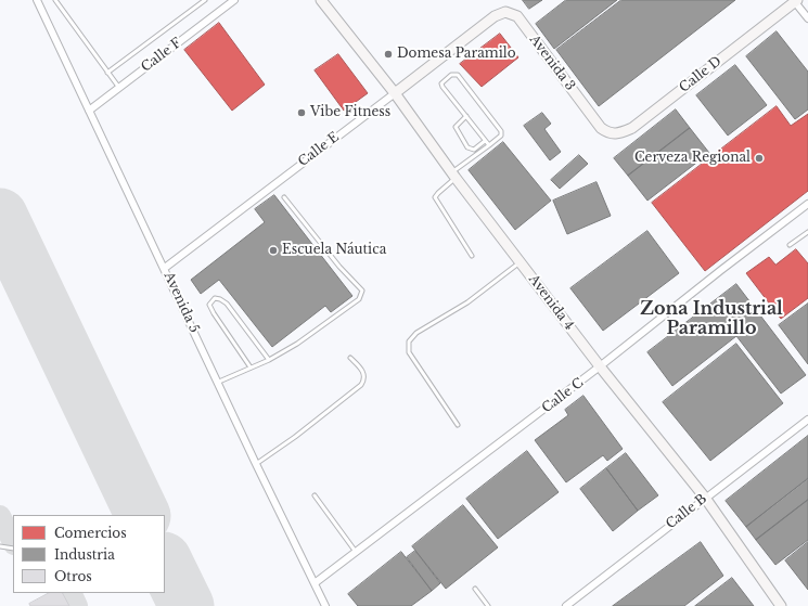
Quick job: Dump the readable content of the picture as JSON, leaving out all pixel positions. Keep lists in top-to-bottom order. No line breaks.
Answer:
{"streets":{"main road":["Avenida 3","Calle D","Calle E","Avenida 4"],"street":["Calle F","Avenida 5","Calle C","Calle B"]},"crossings":[["Calle F","Avenida 5"],["Avenida 3","Calle D"],["Avenida 3","Calle E"],["Calle E","Avenida 5"],["Calle E","Avenida 4"],["Avenida 5","Calle C"],["Avenida 4","Calle C"],["Avenida 4","Calle B"]],"districts":["Zona Industrial Paramillo"],"places":["Domesa Paramilo","Vibe Fitness","Cerveza Regional","Escuela Náutica"],"legend":["Comercios","Industria","Otros"]}
